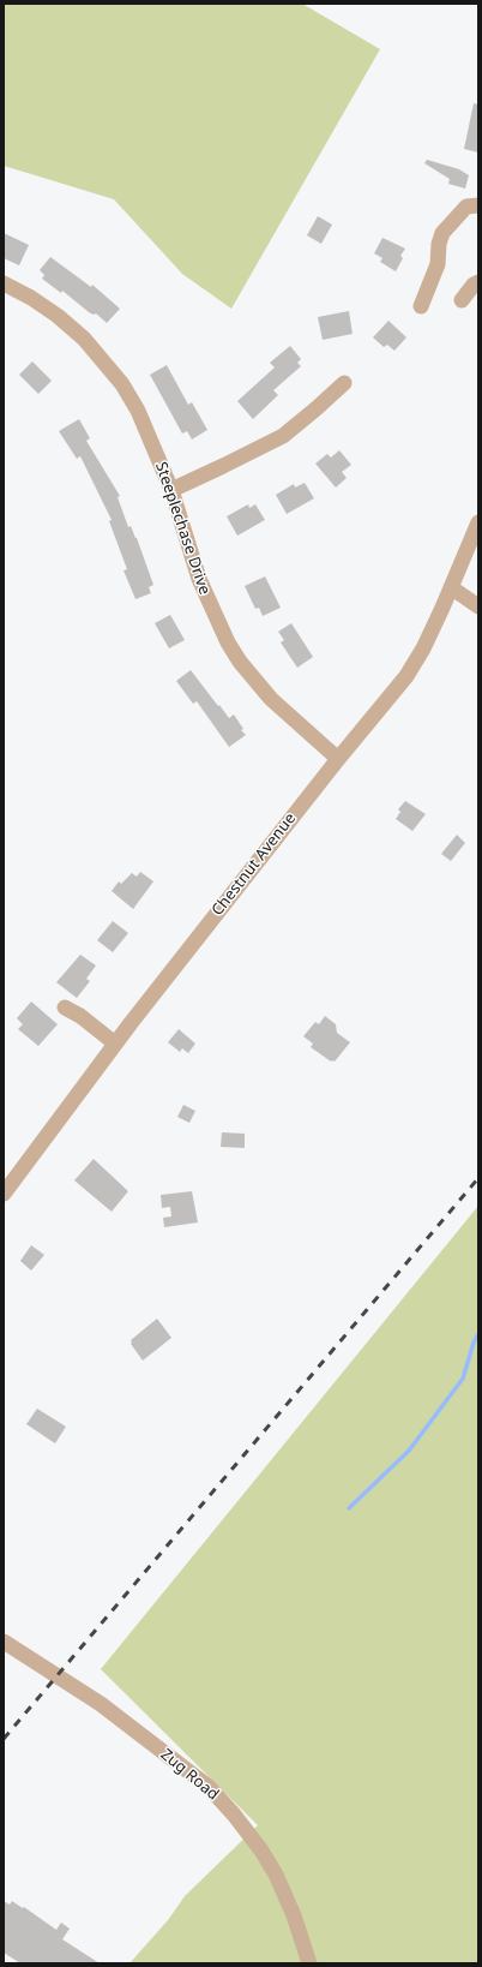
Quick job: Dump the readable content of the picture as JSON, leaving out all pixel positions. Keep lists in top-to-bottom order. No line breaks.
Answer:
{"streets":{"street":["Steeplechase Drive","Chestnut Avenue","Zug Road"]},"crossings":[["Steeplechase Drive","Chestnut Avenue"]]}
